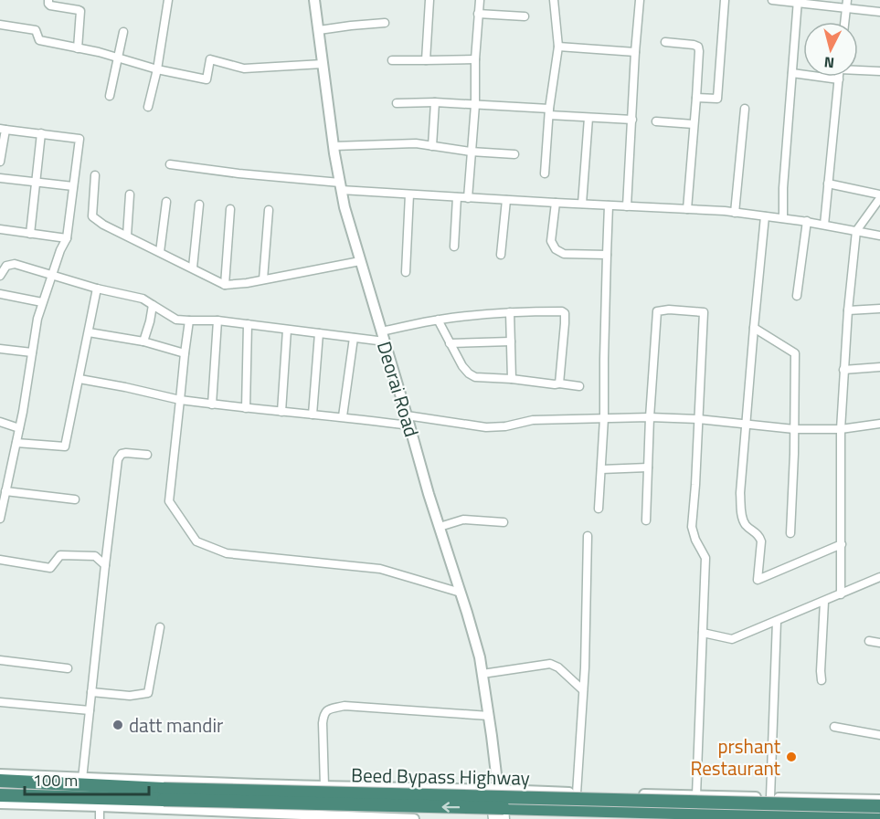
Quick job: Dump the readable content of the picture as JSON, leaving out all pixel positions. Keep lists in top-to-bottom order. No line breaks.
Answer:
{"streets":{"highway":["Beed Bypass Highway"],"street":["Deorai Road"]},"places":["datt mandir","prshant Restaurant"],"scale_bar":"100 m","north":"bottom"}
